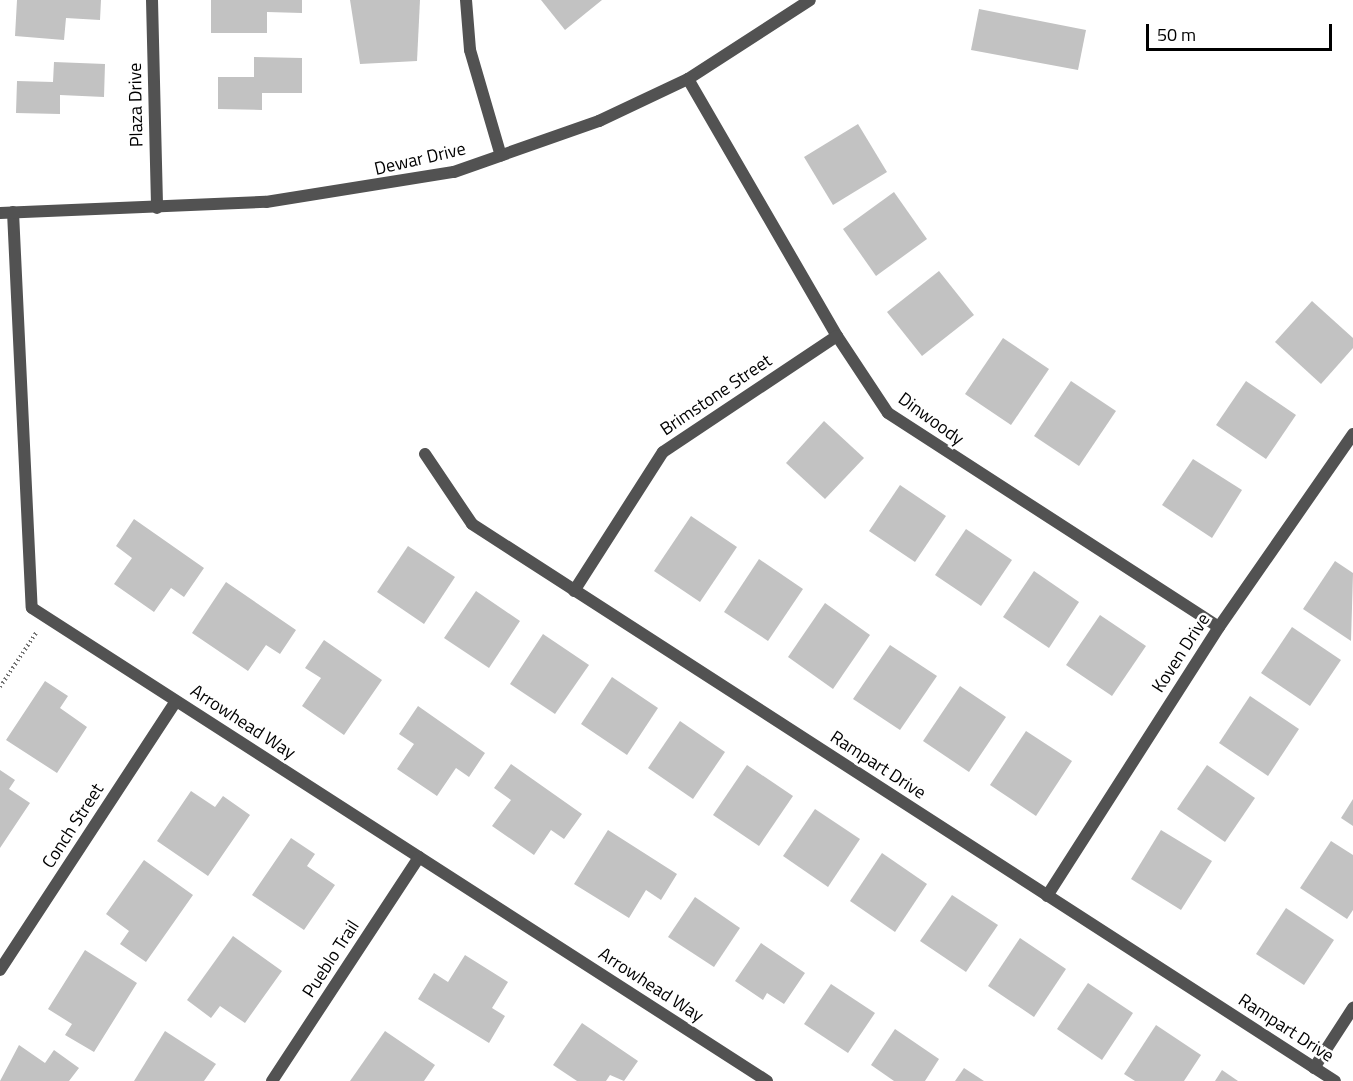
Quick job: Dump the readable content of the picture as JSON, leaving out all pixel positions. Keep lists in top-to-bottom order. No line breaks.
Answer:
{"streets":{"street":["Plaza Drive","Dewar Drive","Brimstone Street","Dinwoody","Koven Drive","Arrowhead Way","Rampart Drive","Conch Street","Pueblo Trail"]},"crossings":[["Plaza Drive","Dewar Drive"],["Dewar Drive","Dinwoody"],["Dewar Drive","Arrowhead Way"],["Brimstone Street","Dinwoody"],["Brimstone Street","Rampart Drive"],["Dinwoody","Koven Drive"],["Koven Drive","Rampart Drive"],["Arrowhead Way","Conch Street"],["Arrowhead Way","Pueblo Trail"]],"scale_bar":"50 m"}
